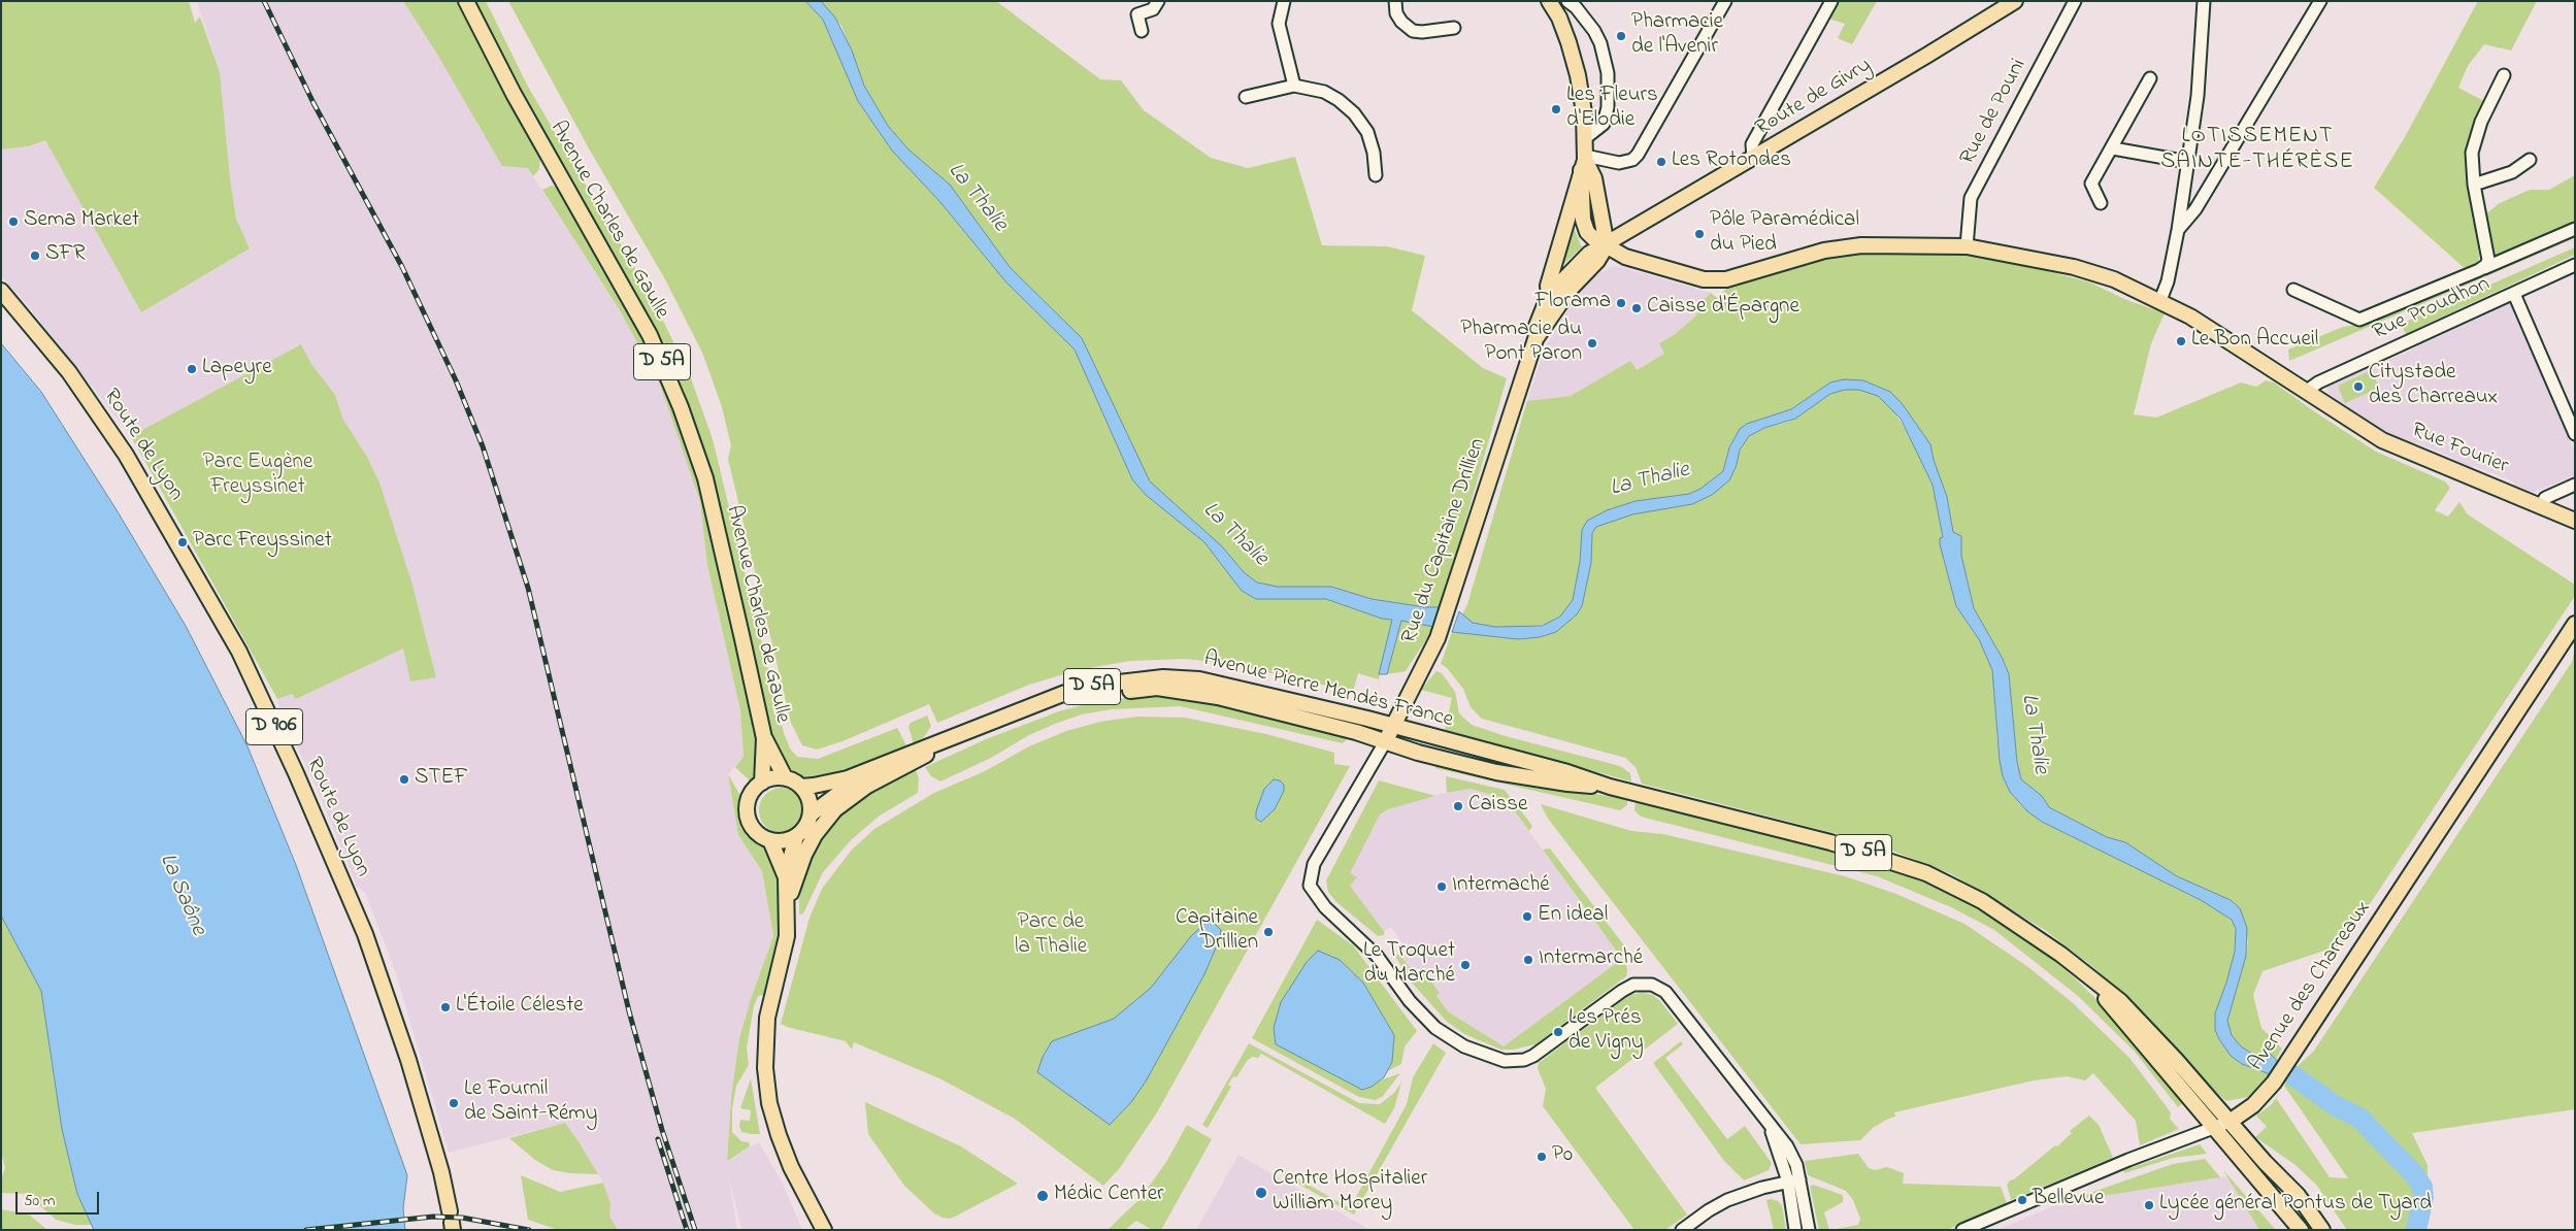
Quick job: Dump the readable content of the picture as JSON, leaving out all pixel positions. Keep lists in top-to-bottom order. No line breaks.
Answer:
{"streets":{"main road":["Route de Givry","Avenue Charles de Gaulle","D 5A","Route de Lyon","Rue Fourier","Rue du Capitaine Drillien","Avenue Pierre Mendès France","D 906","Avenue des Charreaux"],"street":["Rue de Pouni","Rue Proudhon"]},"crossings":[["Route de Givry","Rue Fourier"],["Rue de Pouni","Rue Fourier"],["Avenue Charles de Gaulle","Avenue Pierre Mendès France"],["Rue Proudhon","Rue Fourier"],["Rue du Capitaine Drillien","Avenue Pierre Mendès France"],["Avenue Pierre Mendès France","Avenue des Charreaux"]],"districts":["LOTISSEMENT SAINTE-THÉRÈSE"],"water":["La Thalie","La Saône"],"parks":["Parc Eugène Freyssinet","Parc de la Thalie"],"places":["Pharmacie de l'Avenir","Les Fleurs d'Elodie","Les Rotondes","Sema Market","Pôle Paramédical du Pied","SFR","Florama","Caisse d'Épargne","Le Bon Accueil","Pharmacie du Pont Paron","Lapeyre","Citystade des Charreaux","Parc Freyssinet","STEF","Caisse","Intermaché","En ideal","Capitaine Drillien","Intermarché","Le Troquet du Marché","L'Étoile Céleste","Les Prés de Vigny","Le Fournil de Saint-Rémy","P0","Centre Hospitalier William Morey","Médic Center","Bellevue","Lycée général Pontus de Tyard"],"scale_bar":"50 m"}
